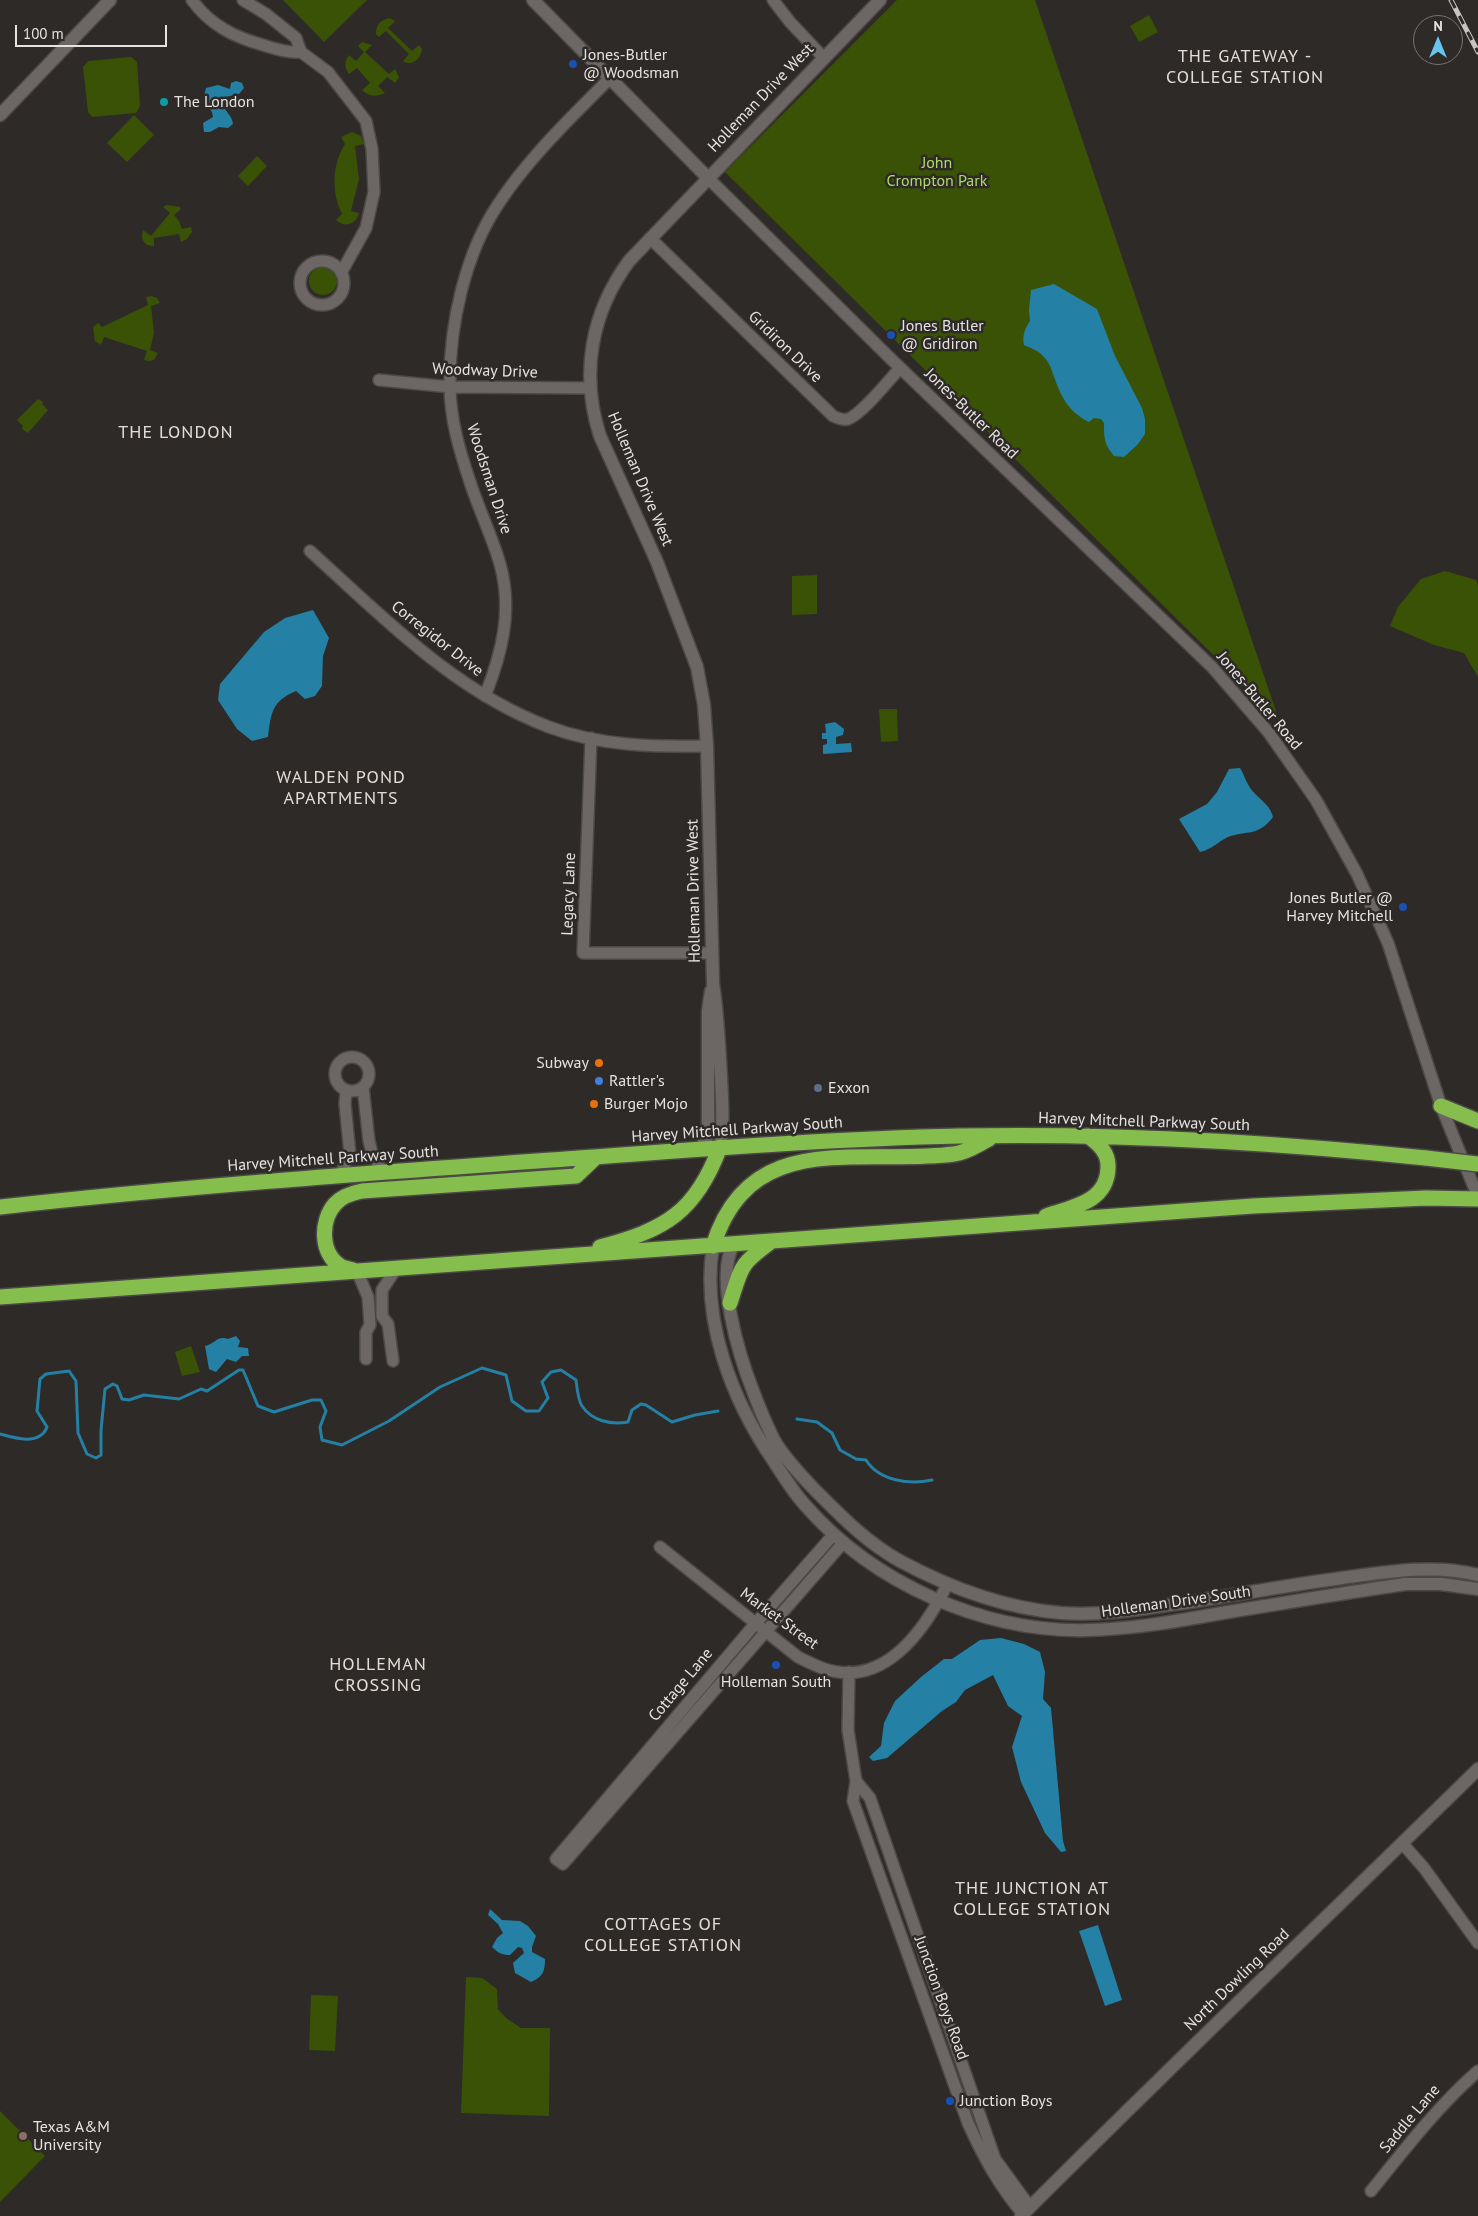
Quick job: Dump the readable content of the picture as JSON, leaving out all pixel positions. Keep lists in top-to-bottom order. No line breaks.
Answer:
{"streets":{"highway":["Harvey Mitchell Parkway South"],"street":["Holleman Drive West","Gridiron Drive","Woodway Drive","Jones-Butler Road","Woodsman Drive","Corregidor Drive","Legacy Lane","Holleman Drive South","Market Street","Cottage Lane","North Dowling Road","Junction Boys Road","Saddle Lane"]},"crossings":[["Holleman Drive West","Gridiron Drive"],["Holleman Drive West","Woodway Drive"],["Holleman Drive West","Jones-Butler Road"],["Holleman Drive West","Corregidor Drive"],["Holleman Drive West","Legacy Lane"],["Holleman Drive West","Harvey Mitchell Parkway South"],["Gridiron Drive","Jones-Butler Road"],["Woodway Drive","Woodsman Drive"],["Jones-Butler Road","Woodsman Drive"],["Woodsman Drive","Corregidor Drive"],["Corregidor Drive","Legacy Lane"],["Holleman Drive South","Market Street"],["Holleman Drive South","Cottage Lane"],["Market Street","Cottage Lane"],["Market Street","Junction Boys Road"],["North Dowling Road","Junction Boys Road"]],"districts":["THE GATEWAY - COLLEGE STATION","THE LONDON","WALDEN POND APARTMENTS","HOLLEMAN CROSSING","THE JUNCTION AT COLLEGE STATION","COTTAGES OF COLLEGE STATION"],"parks":["John Crompton Park"],"places":["Jones-Butler @ Woodsman","The London","Jones Butler @ Gridiron","Jones Butler @ Harvey Mitchell","Subway","Rattler's","Exxon","Burger Mojo","Holleman South","Junction Boys","Texas A&M University"],"scale_bar":"100 m","north":"top"}
